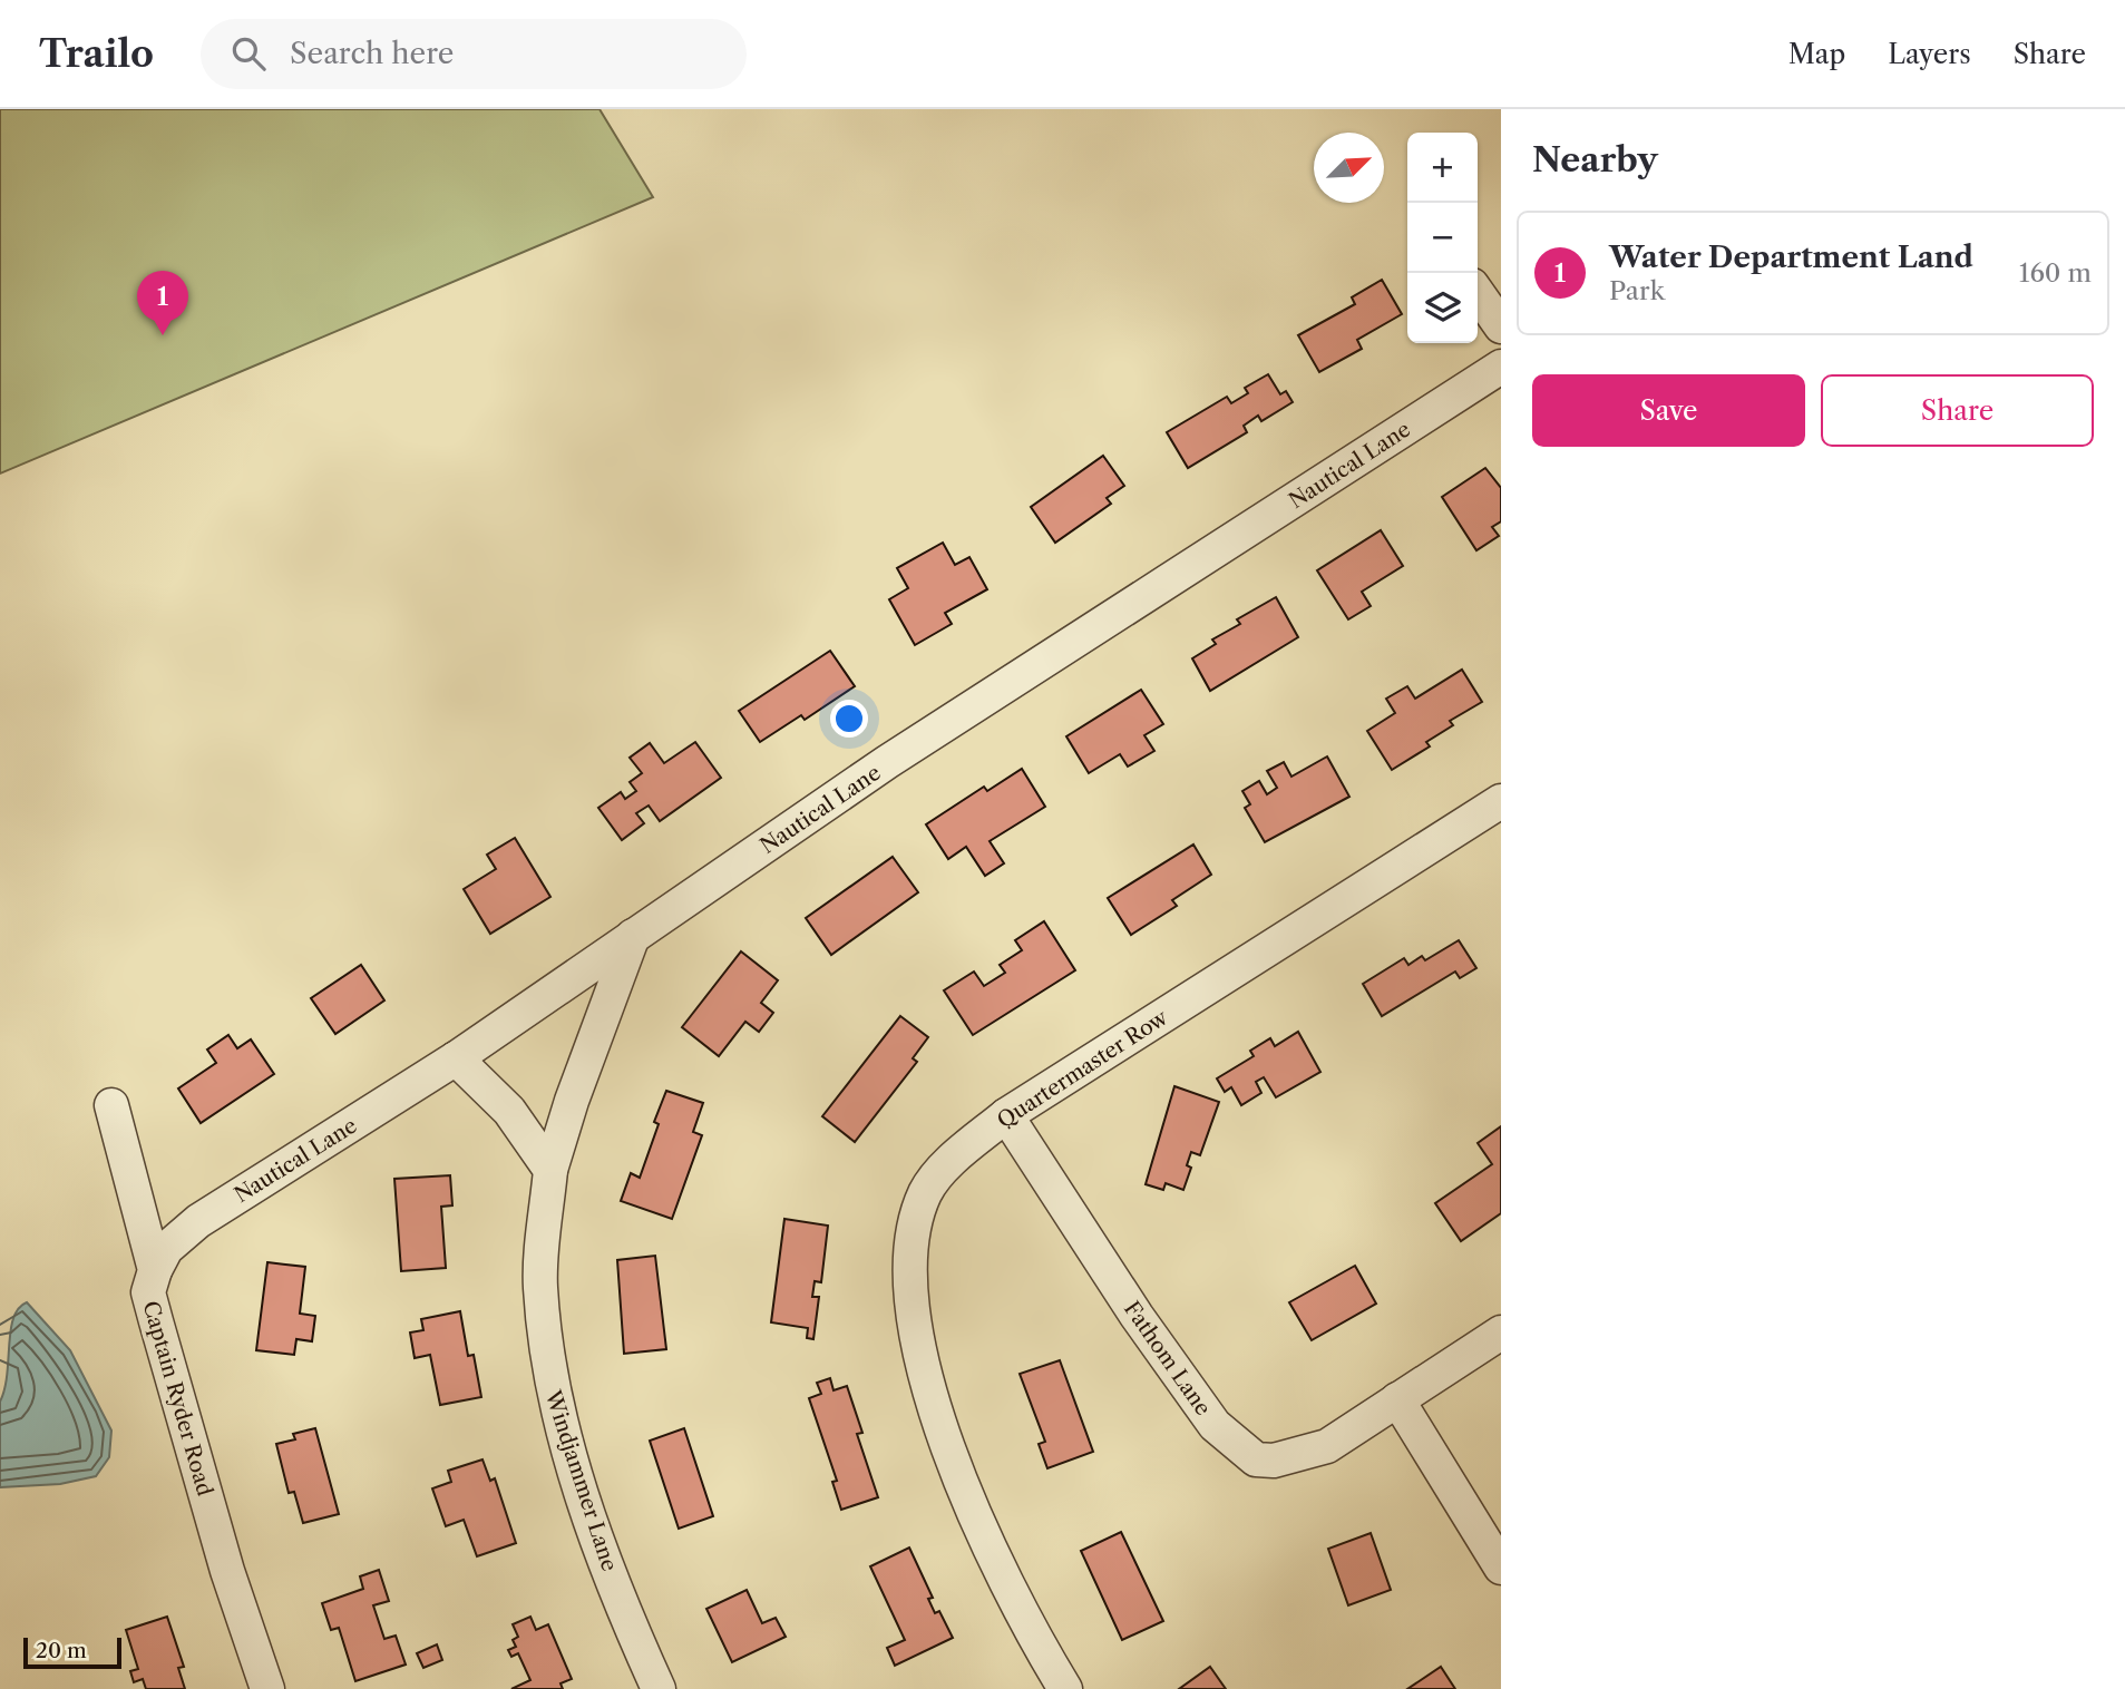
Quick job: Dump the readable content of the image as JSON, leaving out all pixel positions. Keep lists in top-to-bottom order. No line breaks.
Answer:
{"streets":{"street":["Nautical Lane","Quartermaster Row","Fathom Lane","Captain Ryder Road","Windjammer Lane"]},"crossings":[["Nautical Lane","Captain Ryder Road"],["Nautical Lane","Windjammer Lane"],["Quartermaster Row","Fathom Lane"]],"scale_bar":"20 m","north":"top right","page":{"header":"Trailo","search":"Search here","nav":["Map","Layers","Share"],"heading":"Nearby","map_buttons":["+","−"],"list":[{"mark":"1","name":"Water Department Land","note":"Park","value":"160 m"}],"pins":"1","buttons":["Save","Share"],"scale":"20 m"}}
